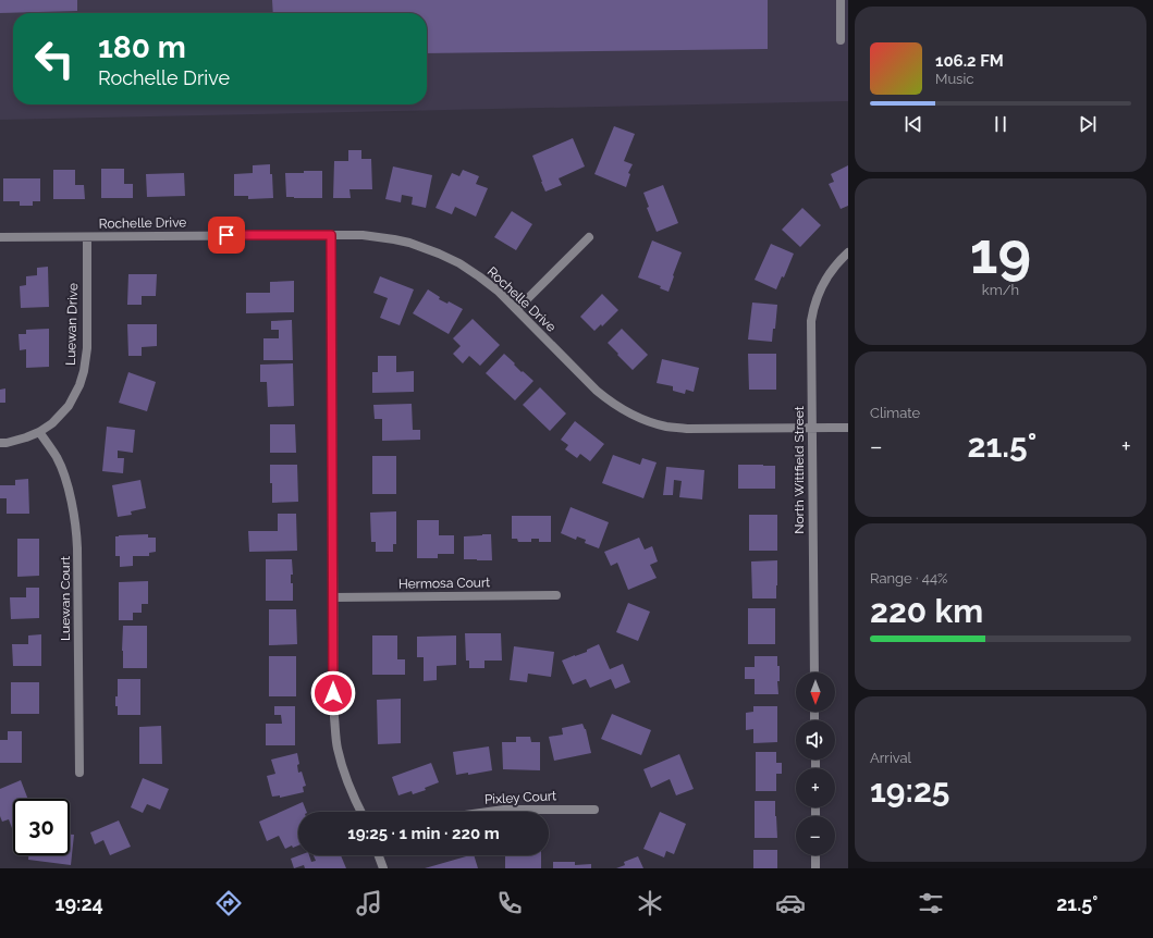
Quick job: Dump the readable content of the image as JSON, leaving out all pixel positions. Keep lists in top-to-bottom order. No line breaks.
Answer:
{"streets":{"street":["Rochelle Drive","Luewan Drive","North Wittfield Street","Hermosa Court","Luewan Court","Pixley Court"]},"crossings":[["Rochelle Drive","Luewan Drive"],["Rochelle Drive","North Wittfield Street"],["Luewan Drive","Luewan Court"]],"north":"bottom","page":{"turn":["180 m","Rochelle Drive"],"song":["106.2 FM","Music"],"tile":[["19","km/h"],"Climate",["Range · 44%","220 km"],["Arrival","19:25"]],"heat":["−","21.5°","+"],"map_buttons":["+","−"],"limit":"30","trip":"19:25 · 1 min · 220 m","tabs":["19:24","21.5°"]}}
